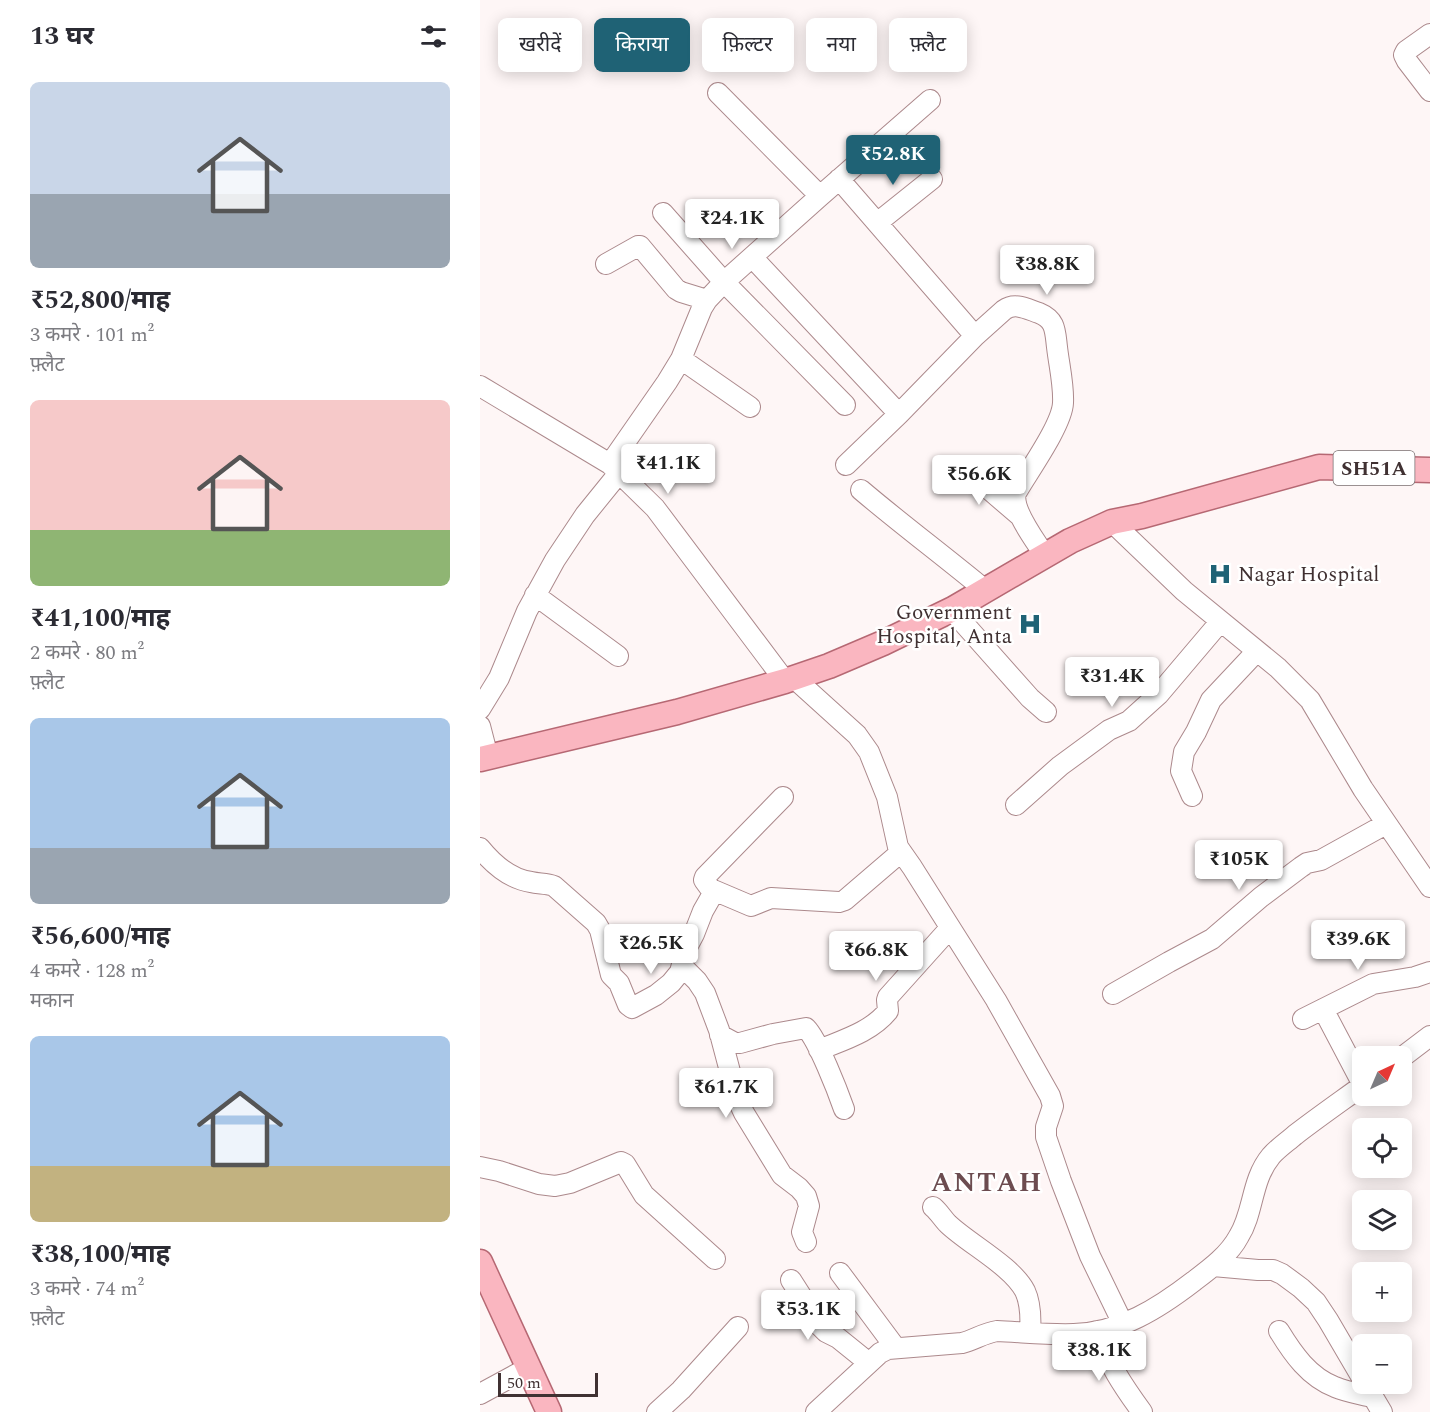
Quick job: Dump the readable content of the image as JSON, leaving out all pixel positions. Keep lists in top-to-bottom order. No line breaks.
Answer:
{"streets":{"main road":["SH51A"]},"districts":["ANTAH"],"places":{"hospital":["Nagar Hospital","Government Hospital, Anta"]},"scale_bar":"50 m","north":"top right","page":{"heading":"13 घर","chip":["खरीदें","किराया","फ़िल्टर","नया","फ़्लैट"],"list":[{"name":"₹52,800/माह","note":"3 कमरे · 101 m² · फ़्लैट"},{"name":"₹41,100/माह","note":"2 कमरे · 80 m² · फ़्लैट"},{"name":"₹56,600/माह","note":"4 कमरे · 128 m² · मकान"},{"name":"₹38,100/माह","note":"3 कमरे · 74 m² · फ़्लैट"}],"price":["₹52.8K","₹24.1K","₹38.8K","₹41.1K","₹56.6K","₹31.4K","₹105K","₹39.6K","₹26.5K","₹66.8K","₹61.7K","₹53.1K","₹38.1K"],"map_buttons":["+","−"],"scale":"50 m"}}
